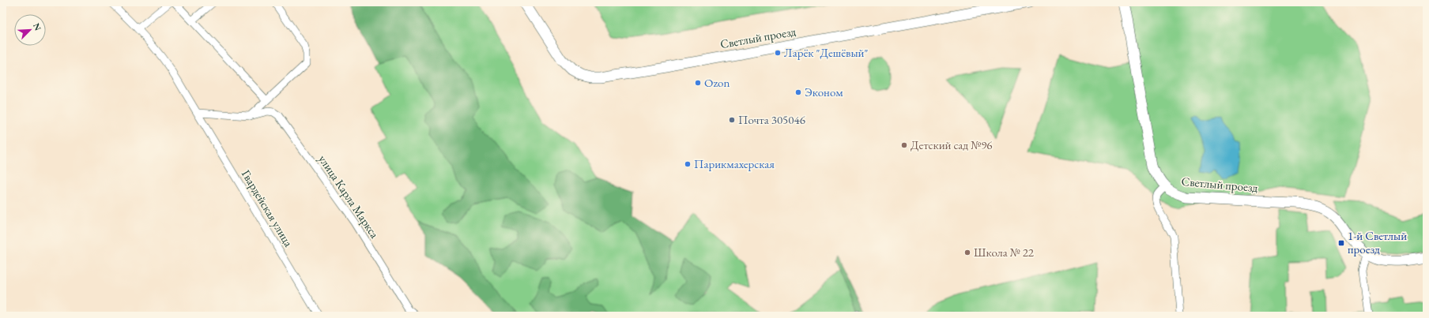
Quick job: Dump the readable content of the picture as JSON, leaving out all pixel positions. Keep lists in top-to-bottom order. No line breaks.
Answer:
{"streets":{"street":["Светлый проезд","улица Карла Маркса","Гвардейская улица"]},"crossings":[["улица Карла Маркса","Гвардейская улица"]],"places":{"other":["Ларёк \"Дешёвый\"","Ozon","Эконом","Почта 305046","Детский сад №96","Парикмахерская","Школа № 22"],"transit":["1-й Светлый проезд"]},"north":"top right"}
